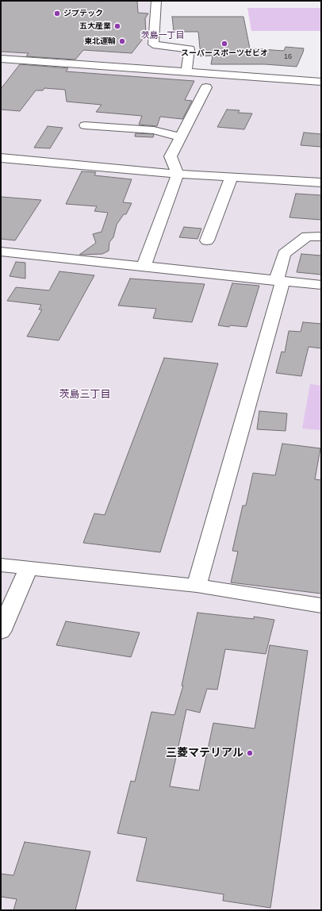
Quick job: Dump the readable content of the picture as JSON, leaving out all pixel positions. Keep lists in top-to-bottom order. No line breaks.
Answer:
{"districts":["茨島一丁目","茨島三丁目"],"places":["ジプテック","五大産業","東北運輸","スーパースポーツゼビオ","三菱マテリアル"],"house_numbers":["16"]}
